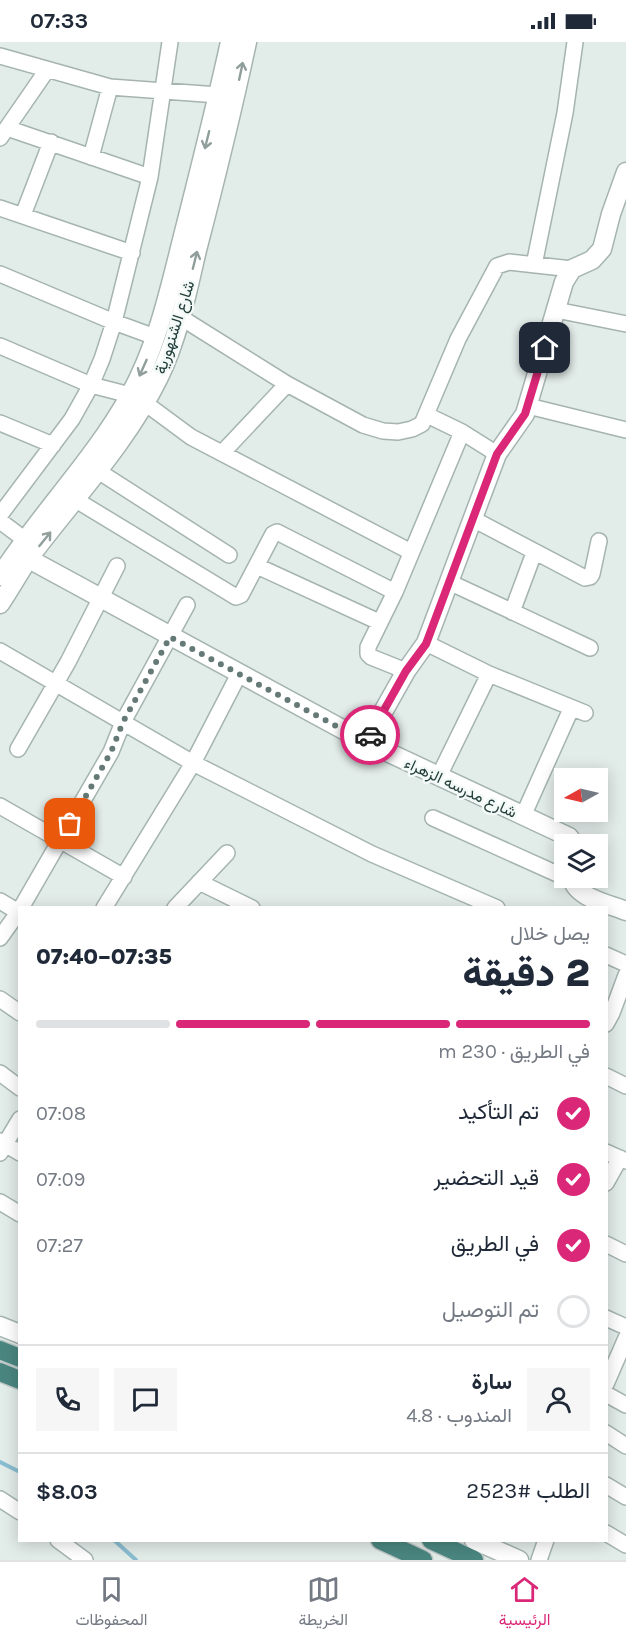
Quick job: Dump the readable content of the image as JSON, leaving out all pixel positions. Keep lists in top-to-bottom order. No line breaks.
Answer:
{"streets":{"street":["شارع الشنهورية","شارع مدرسه الزهراء"]},"crossings":[["شارع الشنهورية","شارع مدرسه الزهراء"]],"north":"left","page":{"status":"07:33","heading":["2 دقيقة","يصل خلال","07:35–07:40"],"panel":["سارة","المندوب · 4.8","الطلب #2523","$8.03"],"bar":"في الطريق · 230 m","list":[["تم التأكيد","07:08"],["قيد التحضير","07:09"],["في الطريق","07:27"],"تم التوصيل"],"tabs":["الرئيسية","الخريطة","المحفوظات"]}}
